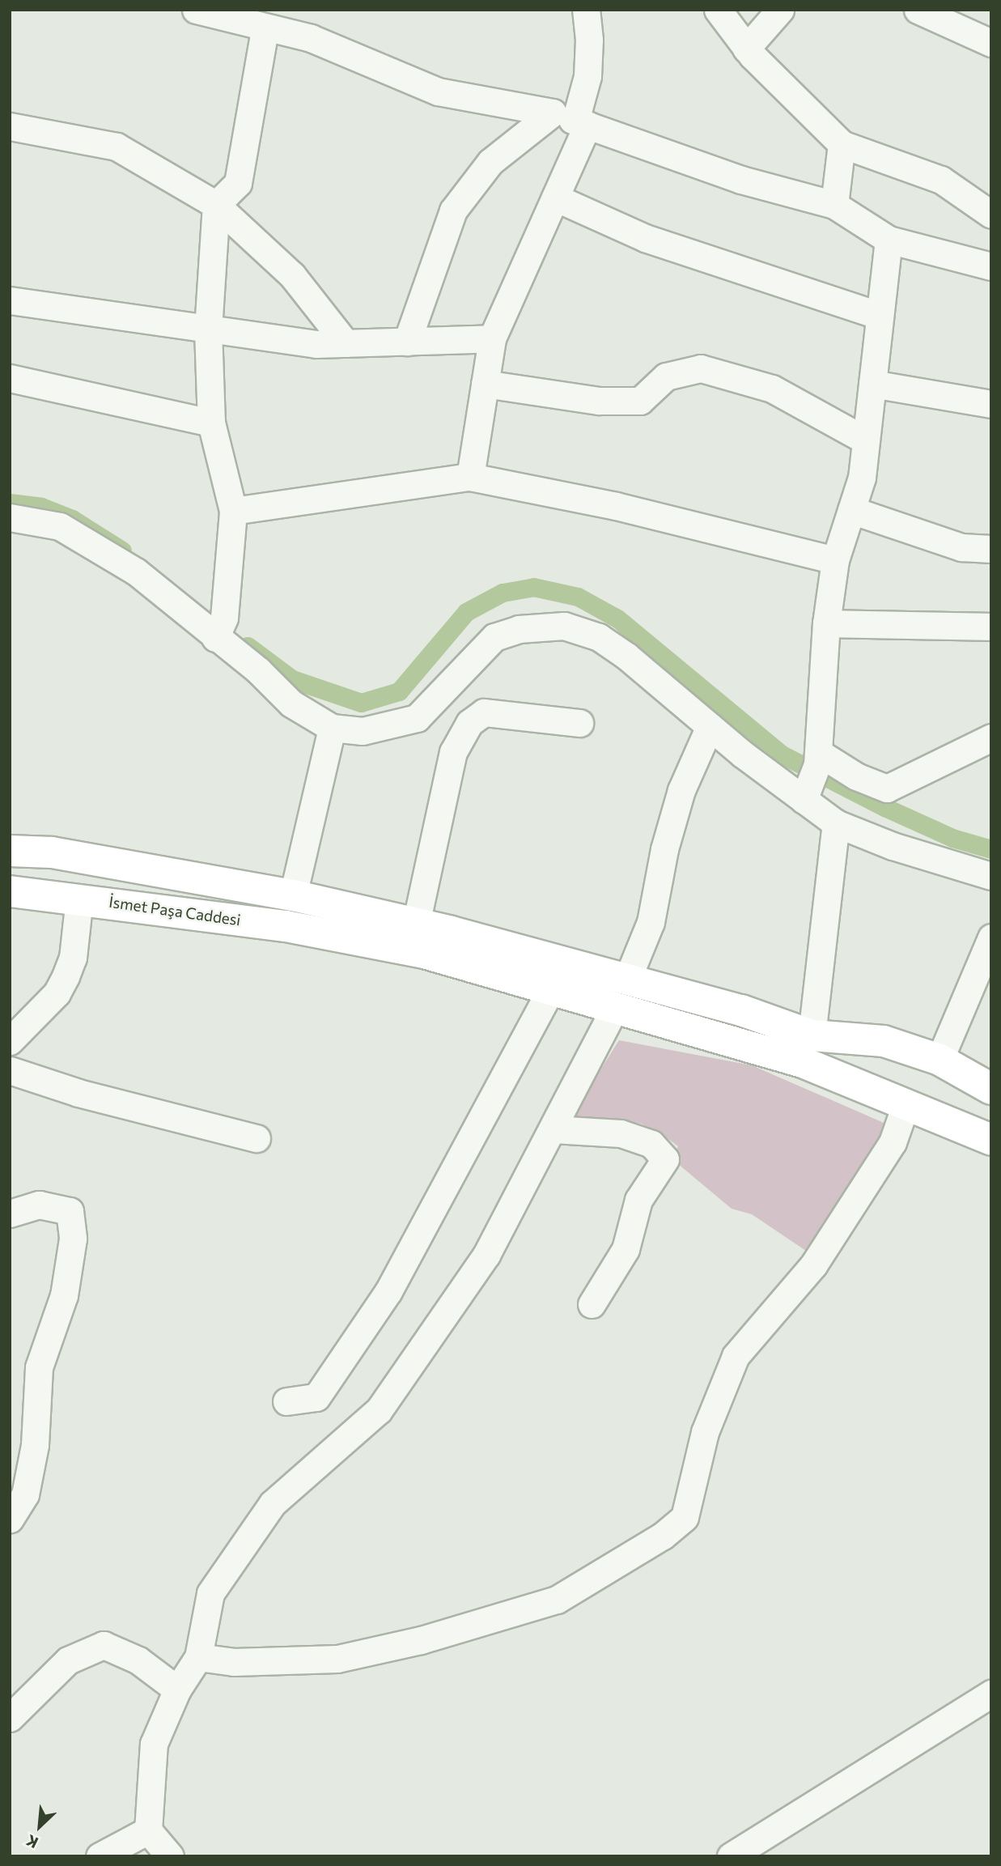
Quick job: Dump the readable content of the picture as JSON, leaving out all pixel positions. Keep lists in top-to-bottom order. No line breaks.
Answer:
{"streets":{"main road":["İsmet Paşa Caddesi"]},"north":"bottom left"}
